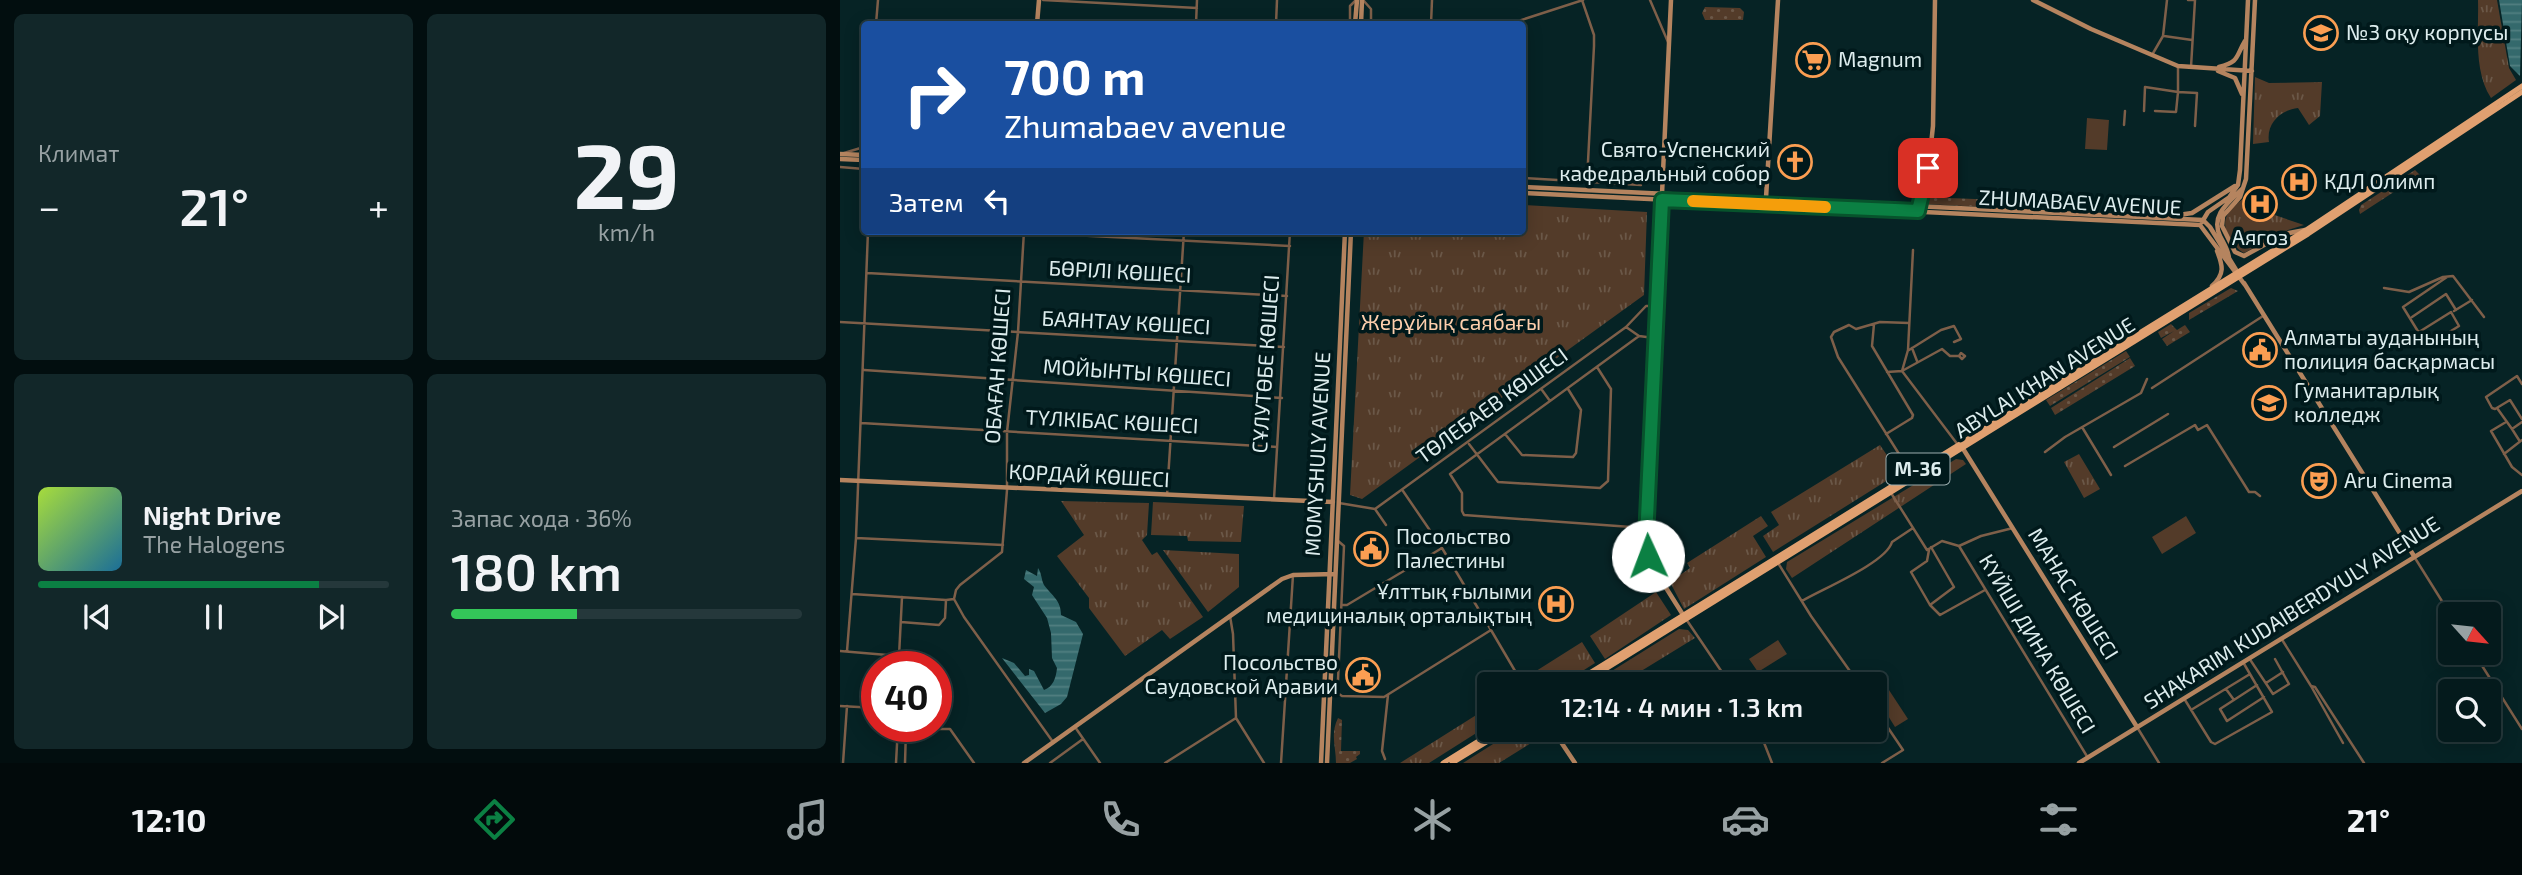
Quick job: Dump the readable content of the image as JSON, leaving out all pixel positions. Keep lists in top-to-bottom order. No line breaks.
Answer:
{"streets":{"main road":["ZHUMABAEV AVENUE","ABYLAI KHAN AVENUE","MOMYSHULY AVENUE","M-36","ҚОРДАЙ КӨШЕСІ","МАНАС КӨШЕСІ","SHAKARIM KUDAIBERDYULY AVENUE"],"street":["БӨРІЛІ КӨШЕСІ","БАЯНТАУ КӨШЕСІ","СҰЛУТӨБЕ КӨШЕСІ","ОБАҒАН КӨШЕСІ","МОЙЫНТЫ КӨШЕСІ","ТӨЛЕБАЕВ КӨШЕСІ","ТҮЛКІБАС КӨШЕСІ","КҮЙШІ ДИНА КӨШЕСІ"]},"crossings":[["ZHUMABAEV AVENUE","ABYLAI KHAN AVENUE"],["БӨРІЛІ КӨШЕСІ","СҰЛУТӨБЕ КӨШЕСІ"],["БӨРІЛІ КӨШЕСІ","ОБАҒАН КӨШЕСІ"],["БАЯНТАУ КӨШЕСІ","СҰЛУТӨБЕ КӨШЕСІ"],["БАЯНТАУ КӨШЕСІ","ОБАҒАН КӨШЕСІ"],["СҰЛУТӨБЕ КӨШЕСІ","МОЙЫНТЫ КӨШЕСІ"],["СҰЛУТӨБЕ КӨШЕСІ","ТҮЛКІБАС КӨШЕСІ"],["СҰЛУТӨБЕ КӨШЕСІ","ҚОРДАЙ КӨШЕСІ"],["ОБАҒАН КӨШЕСІ","МОЙЫНТЫ КӨШЕСІ"],["ОБАҒАН КӨШЕСІ","ТҮЛКІБАС КӨШЕСІ"],["ОБАҒАН КӨШЕСІ","ҚОРДАЙ КӨШЕСІ"],["ABYLAI KHAN AVENUE","МАНАС КӨШЕСІ"],["MOMYSHULY AVENUE","ҚОРДАЙ КӨШЕСІ"],["МАНАС КӨШЕСІ","SHAKARIM KUDAIBERDYULY AVENUE"],["SHAKARIM KUDAIBERDYULY AVENUE","КҮЙШІ ДИНА КӨШЕСІ"]],"parks":["Жерұйық саябағы"],"places":{"school or university":["№3 оқу корпусы","Гуманитарлық колледж"],"supermarket":["Magnum"],"church":["Свято-Успенский кафедральный собор"],"hospital":["КДЛ Олимп","Аягоз","Ұлттық ғылыми медициналық орталықтың"],"public building":["Алматы ауданының полиция басқармасы","Посольство Палестины","Посольство Саудовской Аравии"],"theatre":["Aru Cinema"]},"north":"bottom right","page":{"tile":["Климат",["29","km/h"],["Запас хода · 36%","180 km"]],"turn":["700 m","Zhumabaev avenue"],"then":"Затем","heat":["−","21°","+"],"song":["Night Drive","The Halogens"],"limit":"40","trip":"12:14 · 4 мин · 1.3 km","tabs":["12:10","21°"]}}
